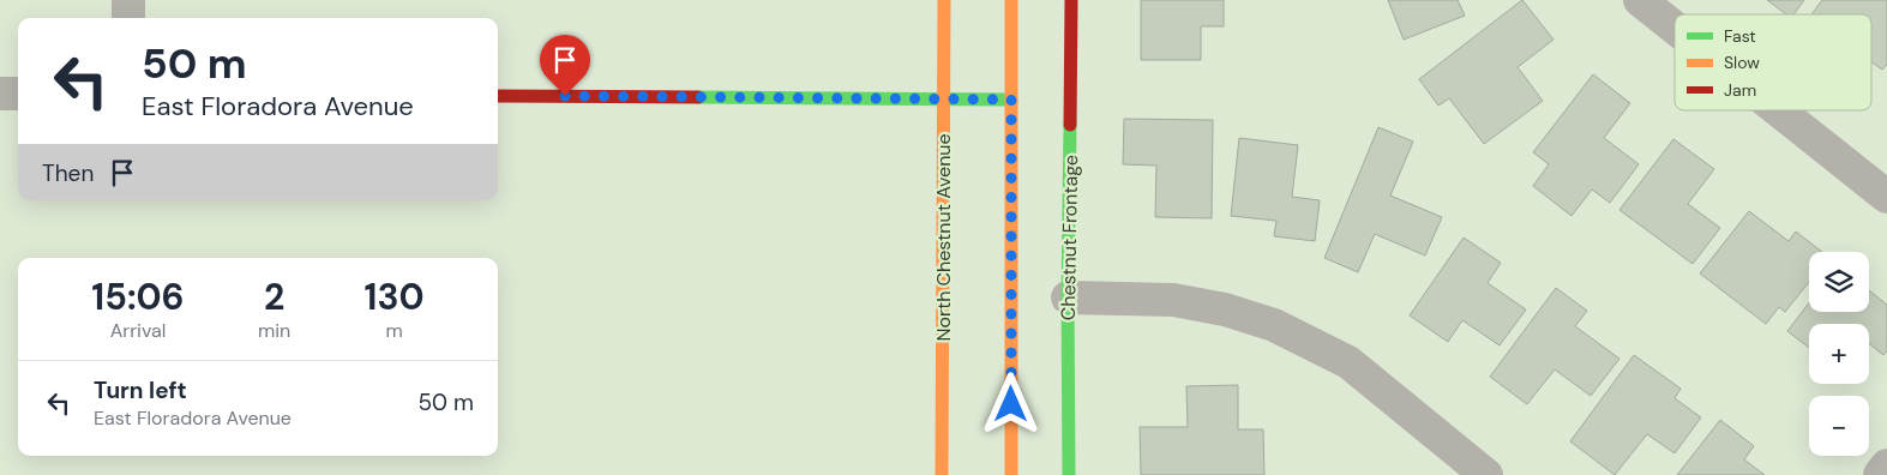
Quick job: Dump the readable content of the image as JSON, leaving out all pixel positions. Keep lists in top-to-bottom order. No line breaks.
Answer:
{"streets":{"street":["North Chestnut Avenue","Chestnut Frontage"]},"legend":["Fast","Slow","Jam"],"page":{"turn":["50 m","East Floradora Avenue"],"then":"Then","map_buttons":["+","−"],"eta":["15:06","Arrival","2","min","130","m"],"list":[{"name":"Turn left","note":"East Floradora Avenue","value":"50 m"}]}}
